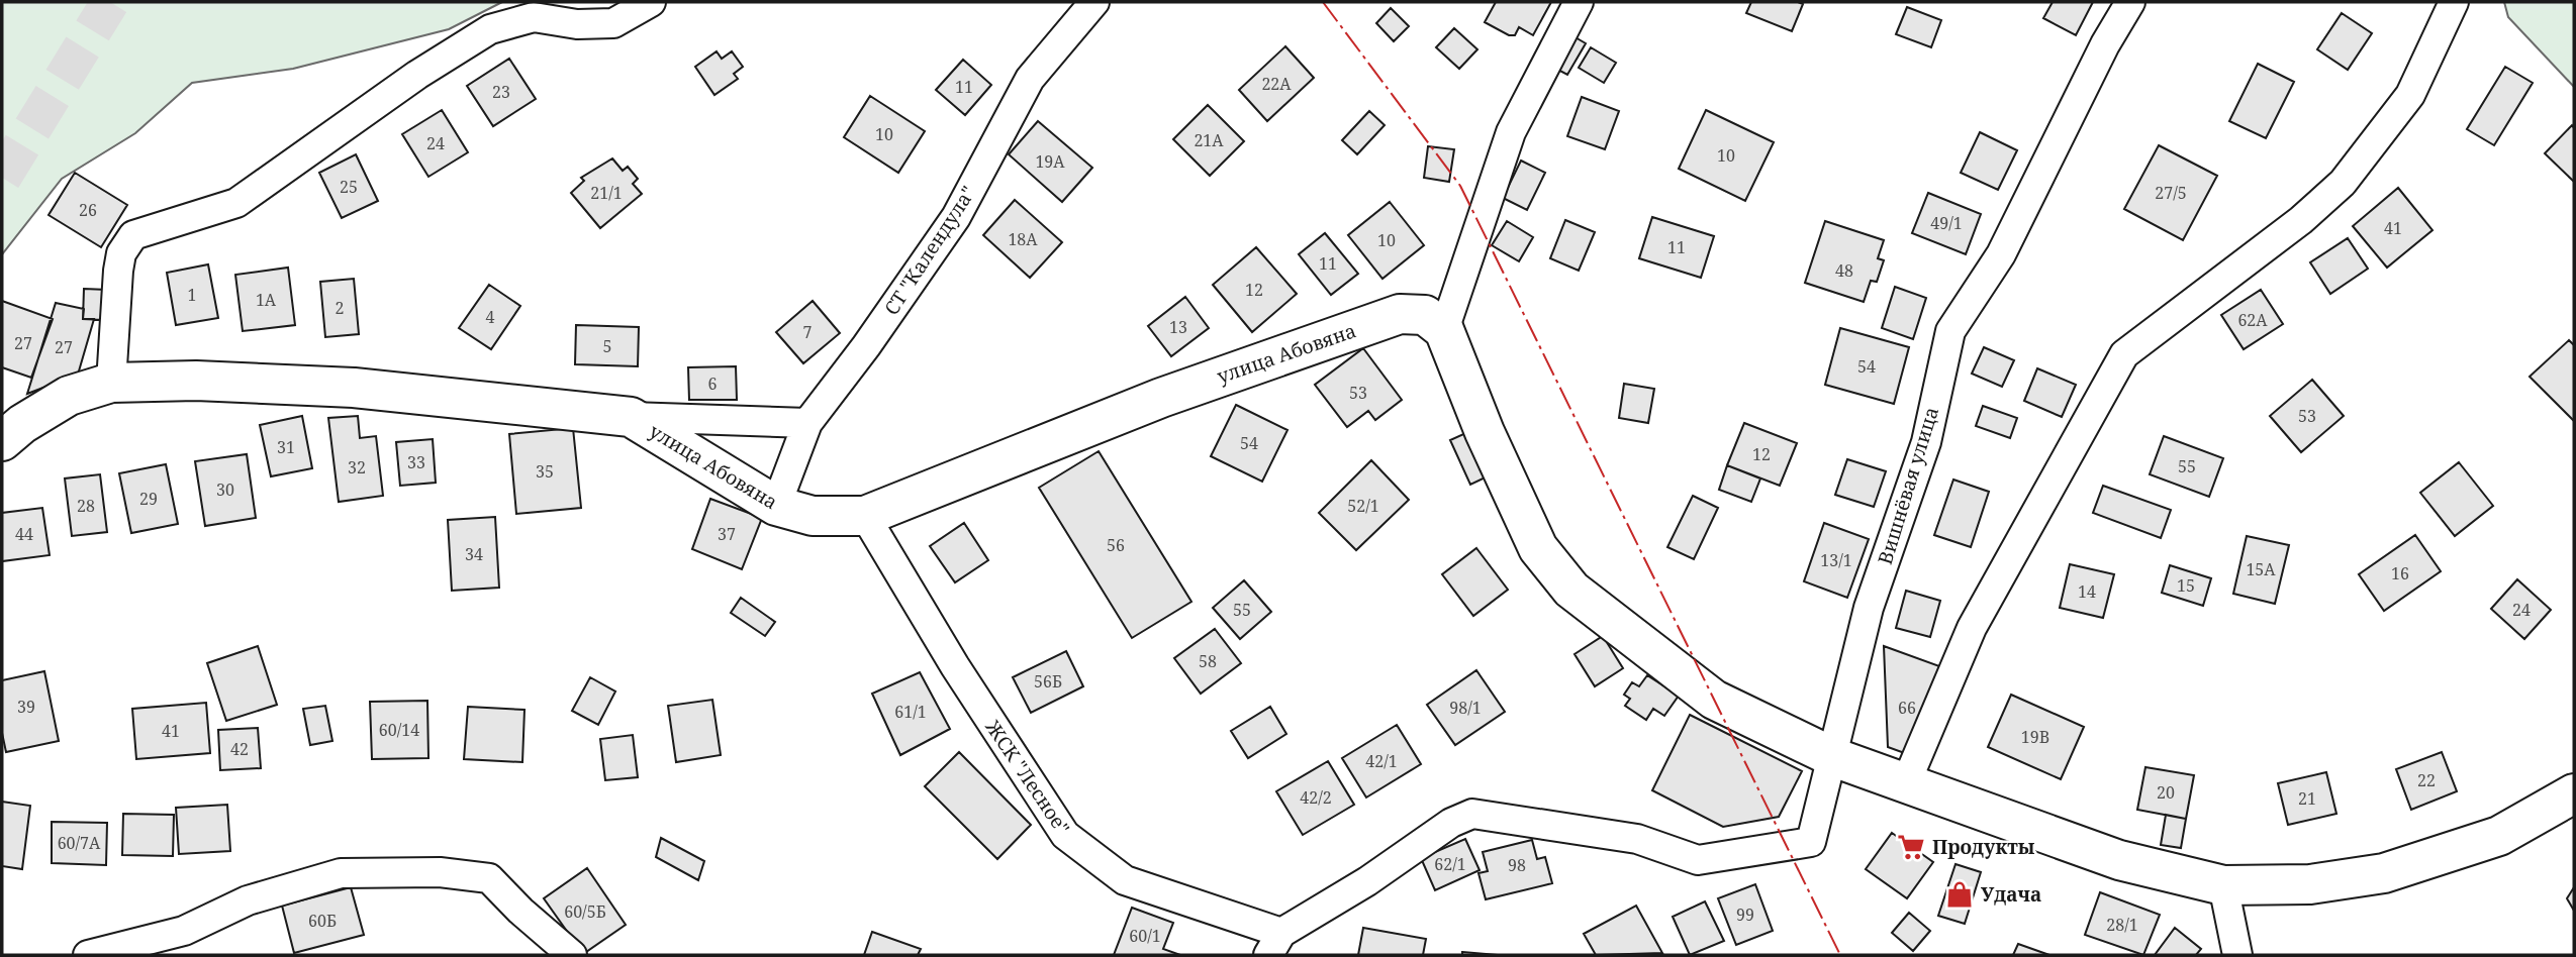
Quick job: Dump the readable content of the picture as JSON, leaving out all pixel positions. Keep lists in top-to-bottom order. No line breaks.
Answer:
{"streets":{"street":["СТ \"Календула\"","улица Абовяна","Вишнёвая улица","ЖСК \"Лесное\""]},"crossings":[["СТ \"Календула\"","улица Абовяна"],["улица Абовяна","ЖСК \"Лесное\""],["Вишнёвая улица","ЖСК \"Лесное\""]],"places":{"supermarket":["Продукты"],"shop":["Удача"]},"house_numbers":["22А","11","23","10","21А","24","10","19А","25","21/1","27/5","26","49/1","41","18А","10","11","11","48","12","1","1А","2","4","62А","13","7","27","5","27","54","6","53","53","54","31","12","33","55","32","35","30","29","28","52/1","44","37","56","34","13/1","15А","16","15","14","55","24","58","56Б","39","98/1","66","61/1","60/14","41","19В","42","42/1","22","20","42/2","21","60/7А","62/1","98","60/5Б","99","60Б","28/1","60/1"]}
